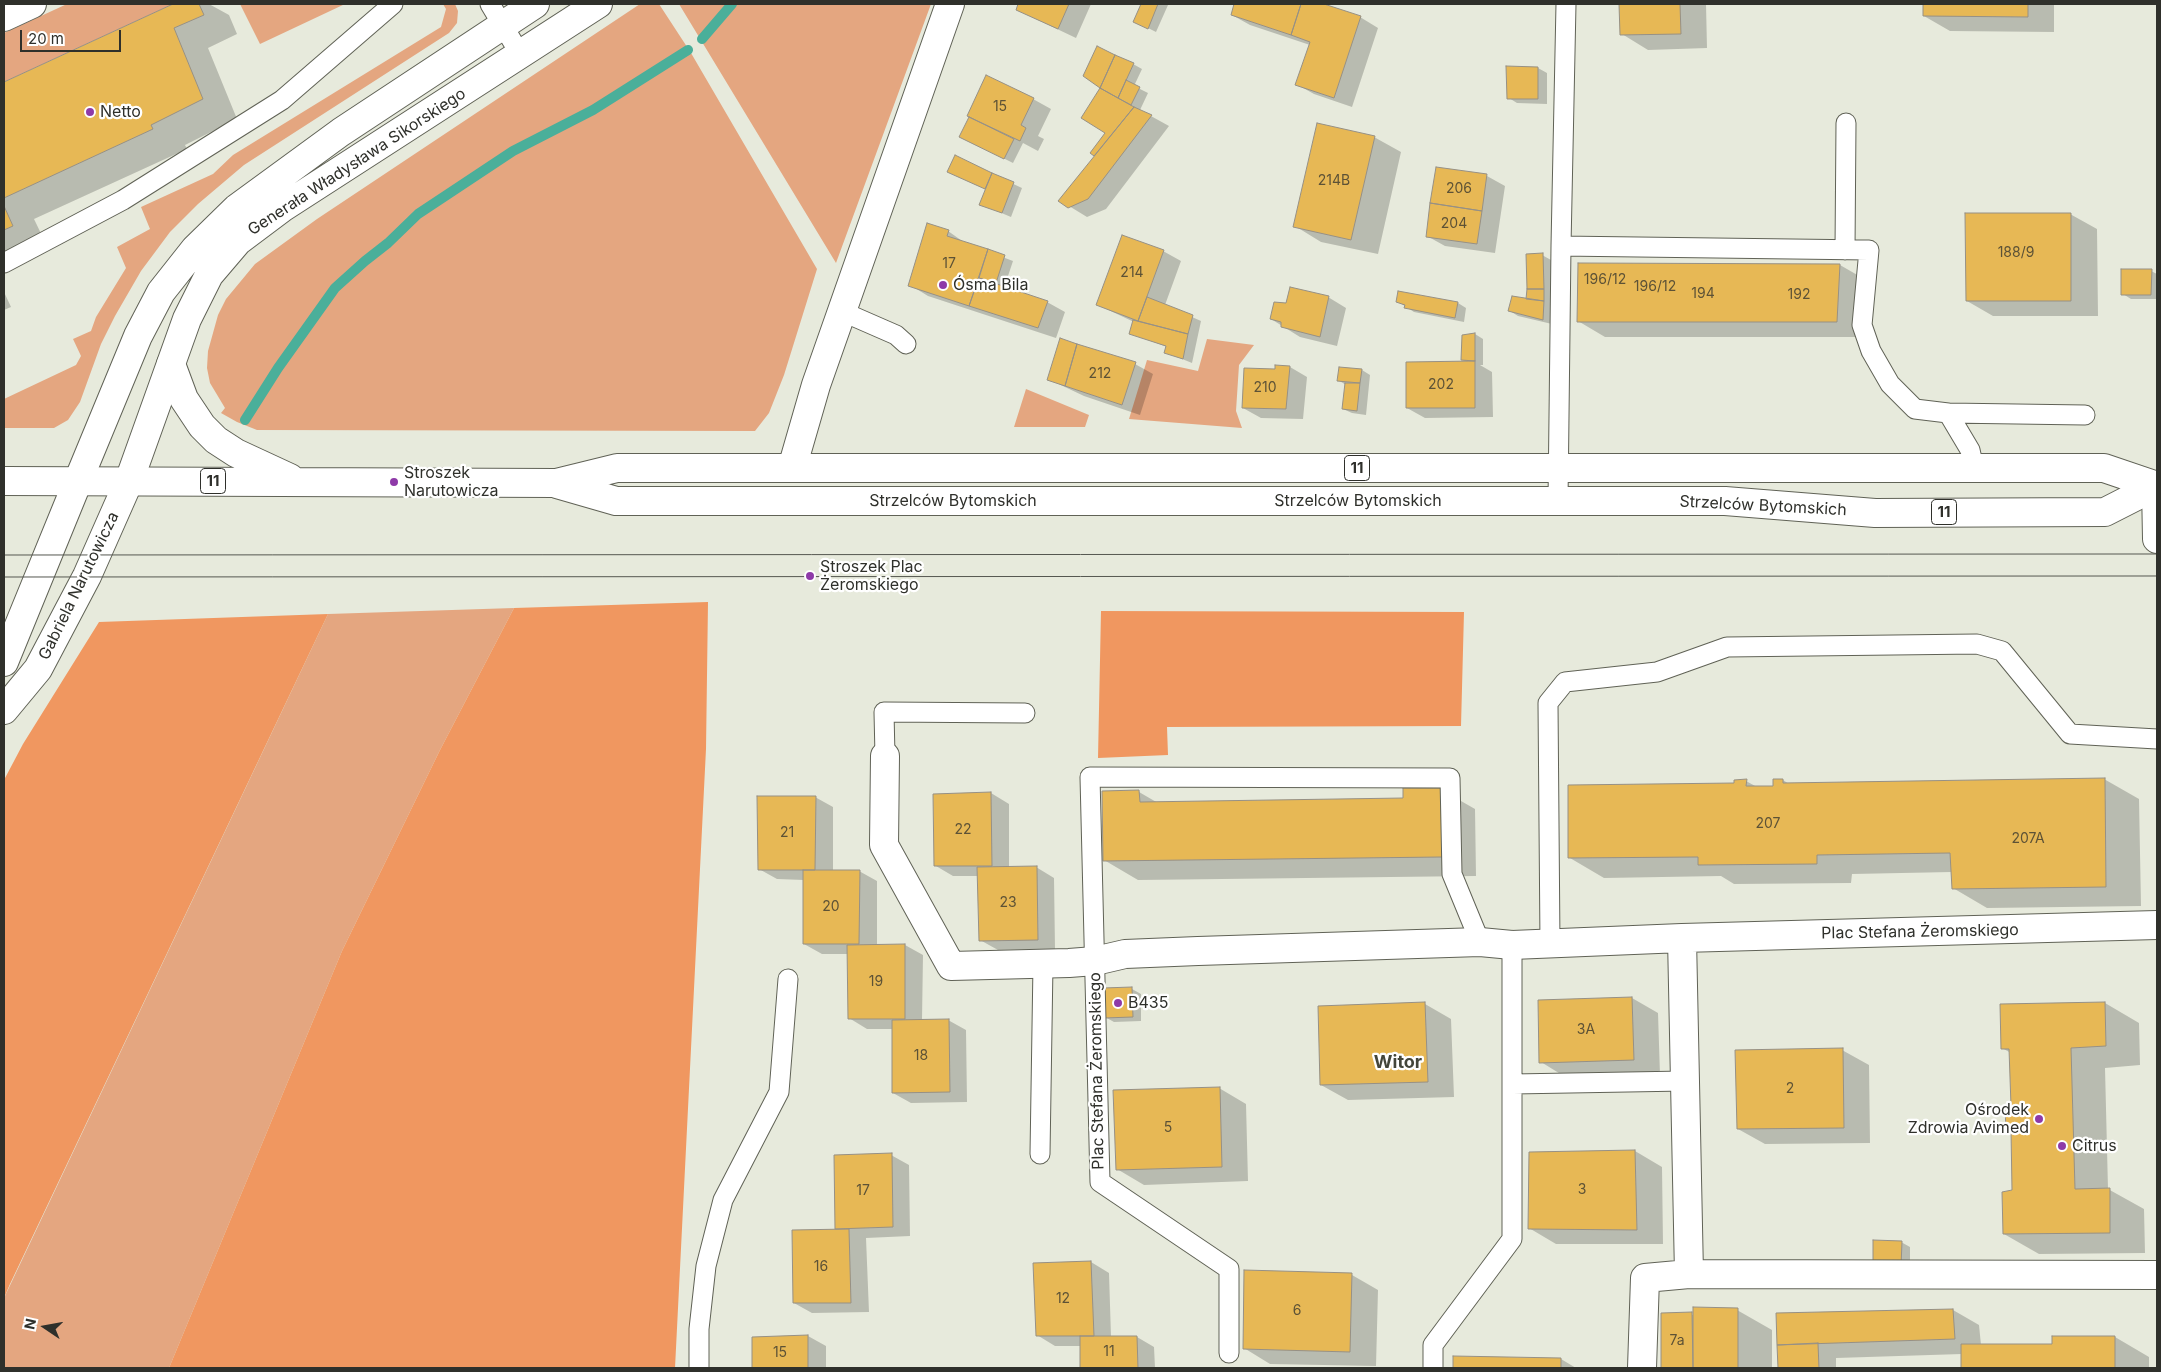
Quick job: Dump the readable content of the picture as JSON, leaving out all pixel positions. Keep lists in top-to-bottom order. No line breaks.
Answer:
{"streets":{"main road":["Generała Władysława Sikorskiego","11","Strzelców Bytomskich","Gabriela Narutowicza","Plac Stefana Żeromskiego"]},"crossings":[["Generała Władysława Sikorskiego","11"],["Generała Władysława Sikorskiego","Strzelców Bytomskich"],["Generała Władysława Sikorskiego","Gabriela Narutowicza"],["11","Strzelców Bytomskich"],["11","Gabriela Narutowicza"],["Strzelców Bytomskich","Gabriela Narutowicza"]],"districts":["Witor"],"places":["Netto","Ósma Bila","Stroszek Narutowicza","Stroszek Plac Żeromskiego","B435","Ośrodek Zdrowia Avimed","Citrus"],"house_numbers":["15","214B","206","204","188/9","17","214","196/12","196/12","194","192","212","202","210","207","22","21","207A","23","20","19","3A","18","2","5","3","17","16","12","6","7a","11","15"],"scale_bar":"20 m","north":"left"}
